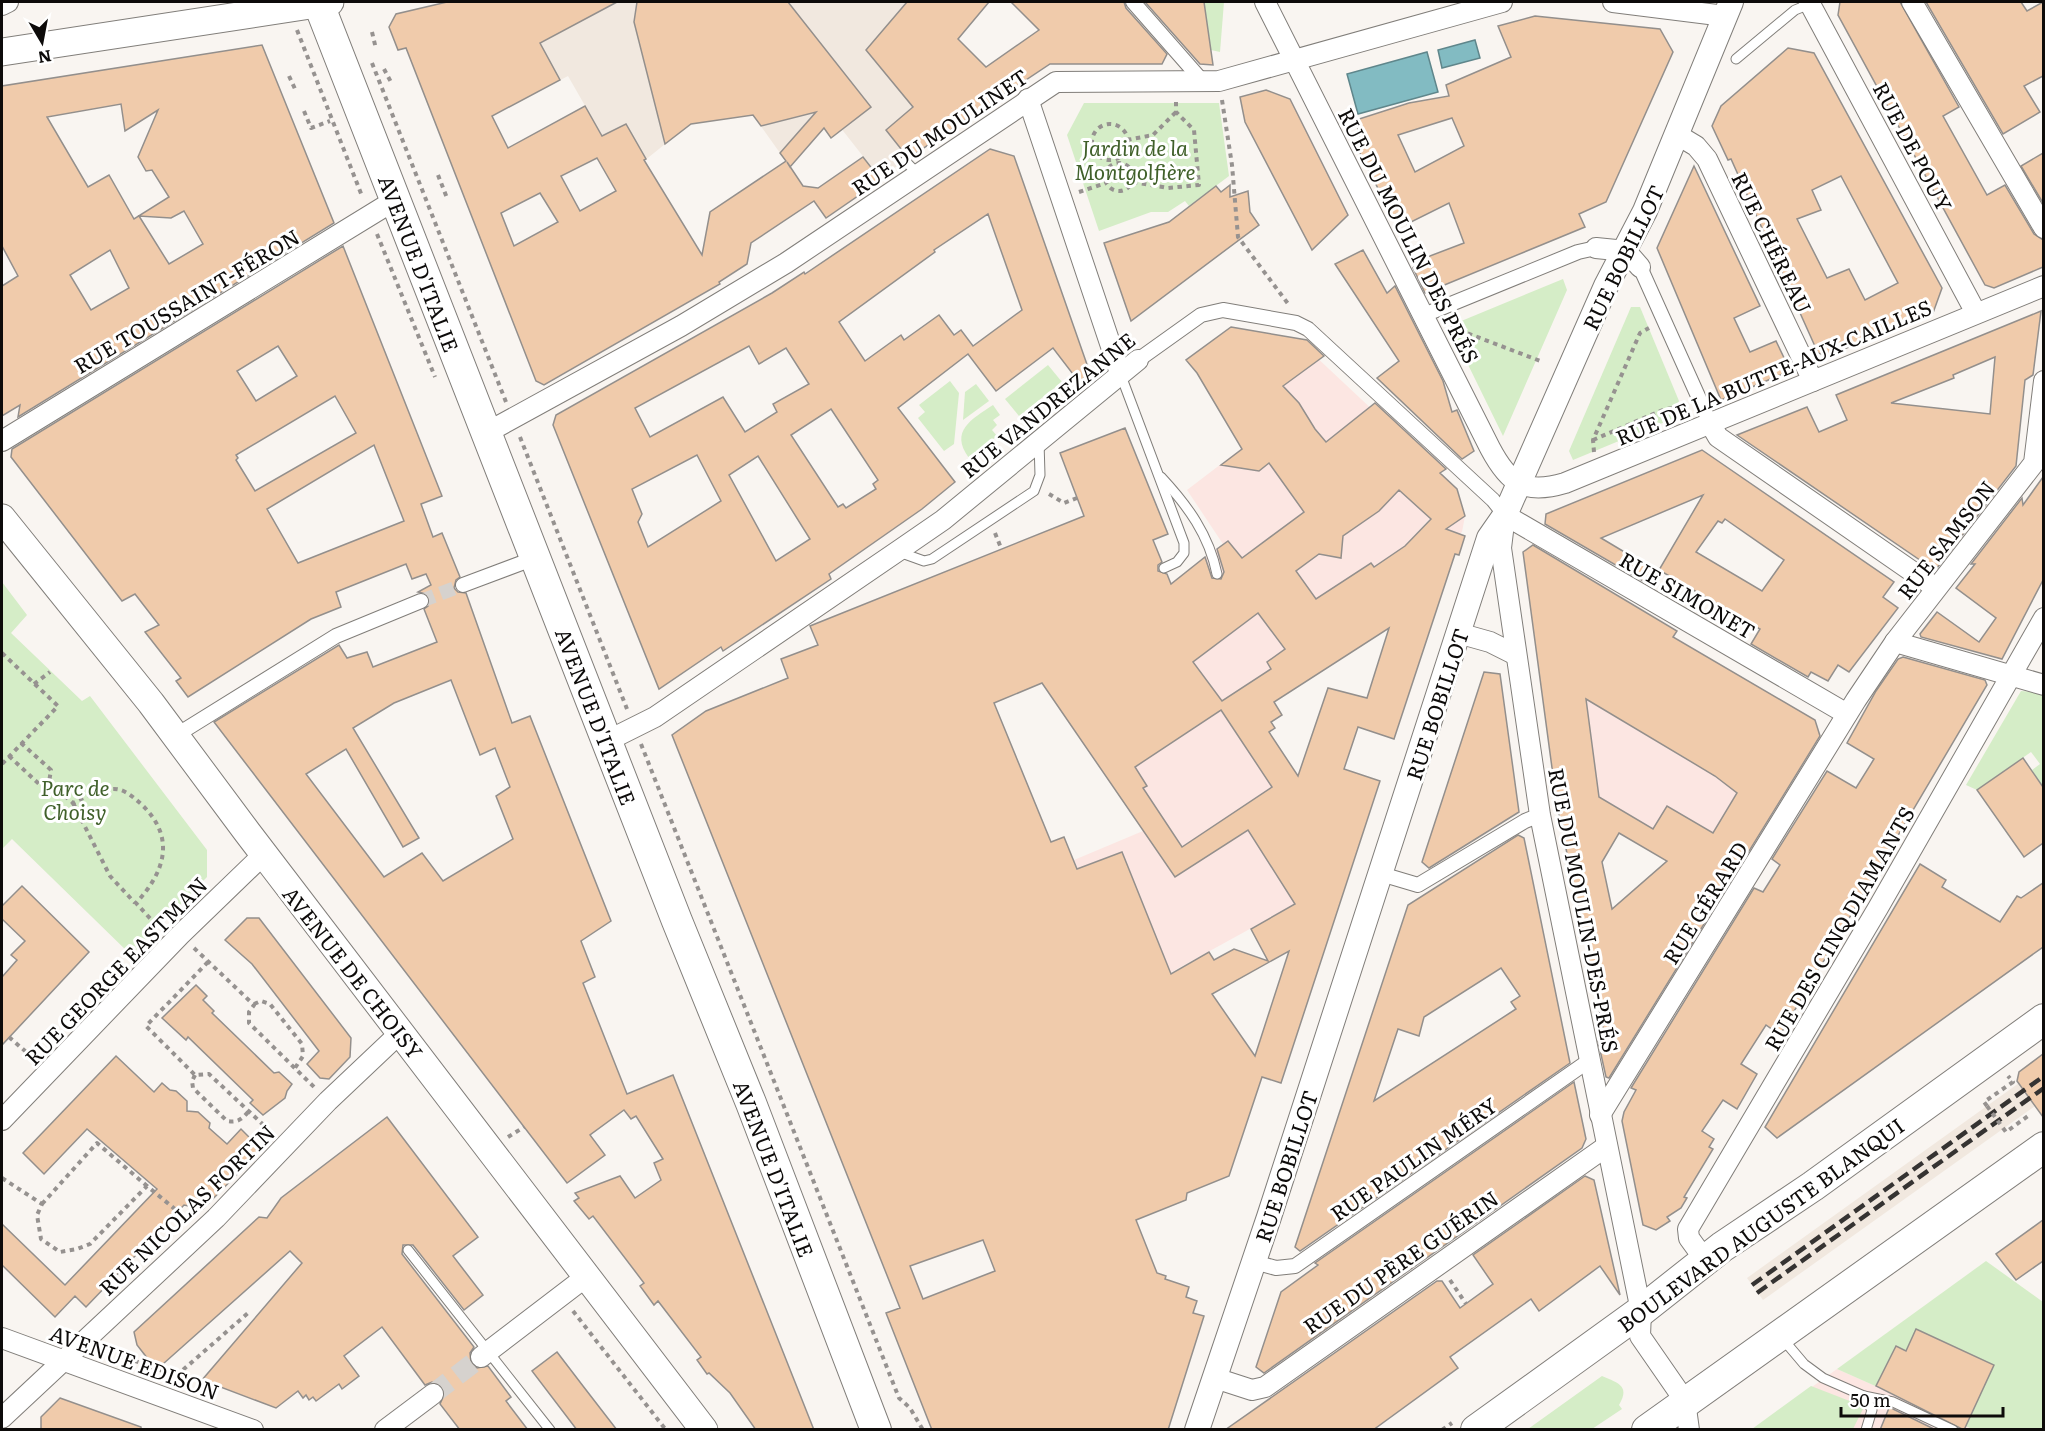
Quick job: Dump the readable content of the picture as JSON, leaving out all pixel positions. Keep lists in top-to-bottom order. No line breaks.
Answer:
{"streets":{"main road":["AVENUE D'ITALIE","AVENUE DE CHOISY","BOULEVARD AUGUSTE BLANQUI"],"street":["RUE DU MOULINET","RUE DE POUY","RUE DU MOULIN DES PRÉS","RUE CHÉREAU","RUE BOBILLOT","RUE TOUSSAINT-FÉRON","RUE DE LA BUTTE-AUX-CAILLES","RUE VANDREZANNE","RUE SAMSON","RUE SIMONET","RUE GÉRARD","RUE DU MOULIN-DES-PRÉS","RUE DES CINQ DIAMANTS","RUE GEORGE EASTMAN","RUE PAULIN MÉRY","RUE NICOLAS FORTIN","RUE DU PÈRE GUÉRIN","AVENUE EDISON"]},"crossings":[["RUE DU MOULINET","RUE DU MOULIN DES PRÉS"],["RUE DU MOULINET","AVENUE D'ITALIE"],["RUE DE POUY","RUE DE LA BUTTE-AUX-CAILLES"],["RUE DU MOULIN DES PRÉS","RUE BOBILLOT"],["RUE DU MOULIN DES PRÉS","RUE DE LA BUTTE-AUX-CAILLES"],["RUE CHÉREAU","RUE BOBILLOT"],["RUE CHÉREAU","RUE DE LA BUTTE-AUX-CAILLES"],["RUE BOBILLOT","RUE DE LA BUTTE-AUX-CAILLES"],["RUE BOBILLOT","RUE VANDREZANNE"],["RUE BOBILLOT","RUE SIMONET"],["RUE BOBILLOT","RUE DU MOULIN-DES-PRÉS"],["RUE BOBILLOT","RUE PAULIN MÉRY"],["RUE BOBILLOT","RUE DU PÈRE GUÉRIN"],["AVENUE D'ITALIE","RUE TOUSSAINT-FÉRON"],["AVENUE D'ITALIE","RUE VANDREZANNE"],["RUE VANDREZANNE","RUE SIMONET"],["RUE VANDREZANNE","RUE DU MOULIN-DES-PRÉS"],["RUE SAMSON","RUE SIMONET"],["RUE SAMSON","RUE GÉRARD"],["RUE SIMONET","RUE GÉRARD"],["RUE SIMONET","RUE DU MOULIN-DES-PRÉS"],["RUE GÉRARD","RUE DU MOULIN-DES-PRÉS"],["RUE DU MOULIN-DES-PRÉS","RUE PAULIN MÉRY"],["RUE DU MOULIN-DES-PRÉS","BOULEVARD AUGUSTE BLANQUI"],["RUE DU MOULIN-DES-PRÉS","RUE DU PÈRE GUÉRIN"],["RUE DES CINQ DIAMANTS","BOULEVARD AUGUSTE BLANQUI"],["RUE GEORGE EASTMAN","AVENUE DE CHOISY"],["AVENUE DE CHOISY","RUE NICOLAS FORTIN"],["RUE NICOLAS FORTIN","AVENUE EDISON"]],"parks":["Jardin de la Montgolfière","Parc de Choisy"],"scale_bar":"50 m","north":"bottom"}
